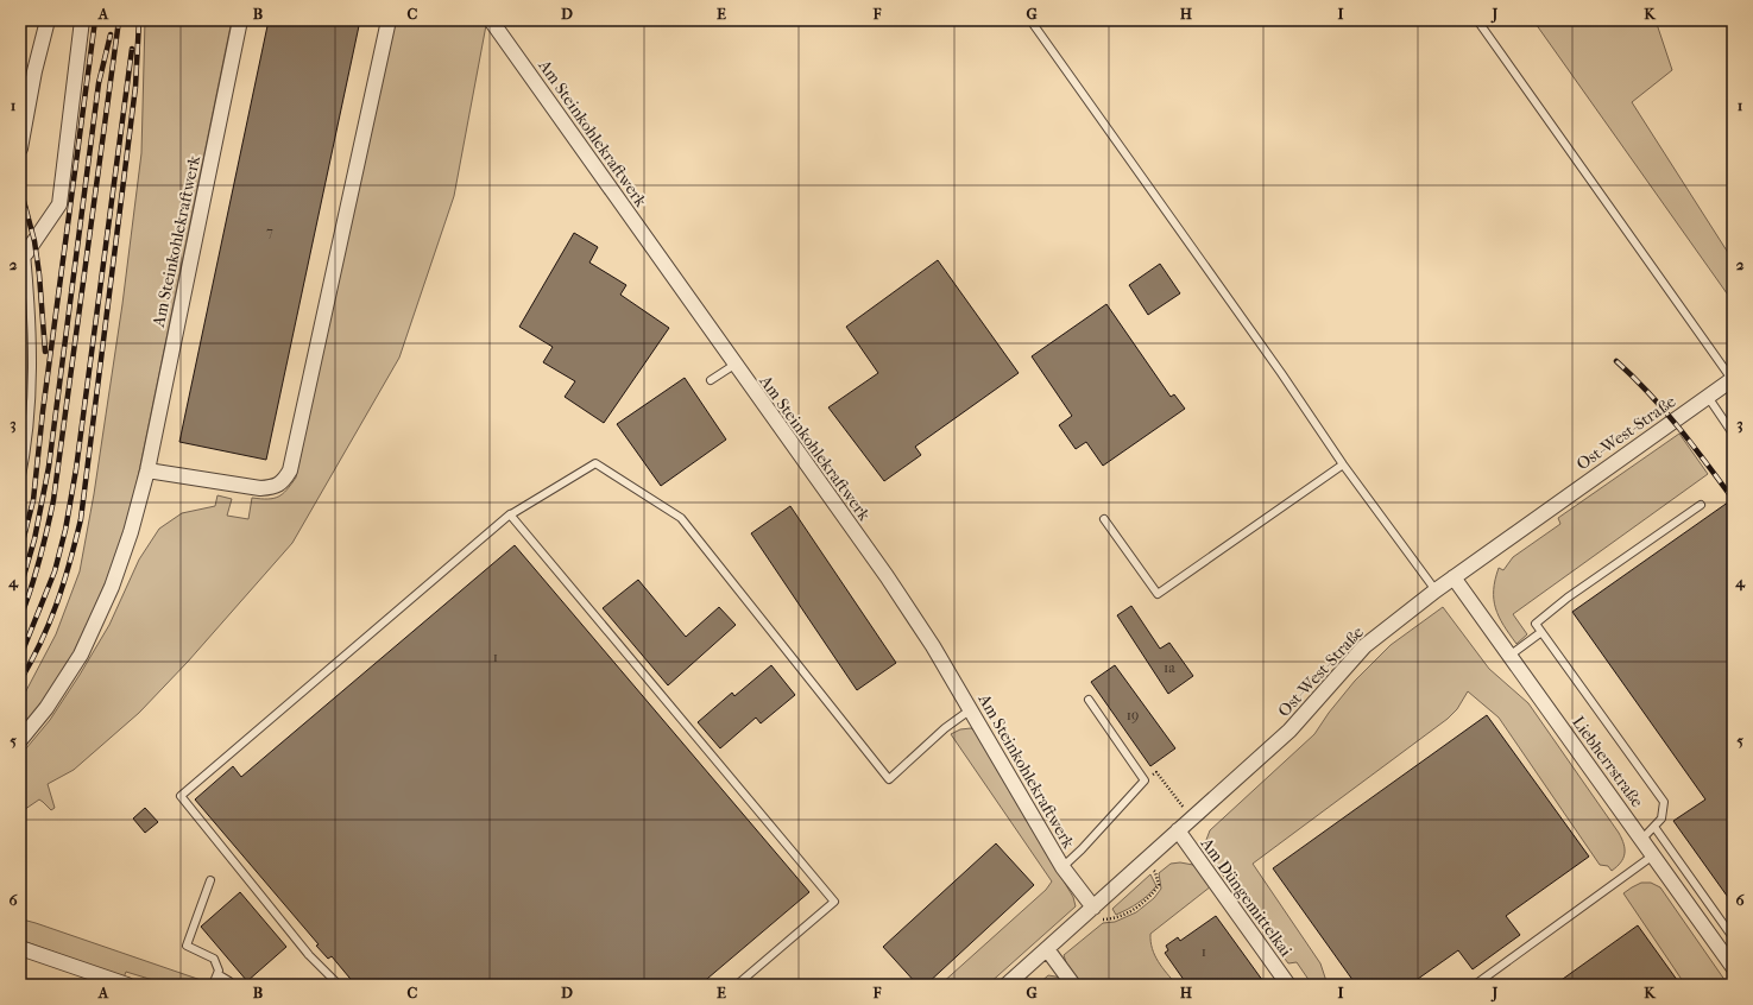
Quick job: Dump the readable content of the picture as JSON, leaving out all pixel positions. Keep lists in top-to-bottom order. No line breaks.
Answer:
{"streets":{"street":["Am Steinkohlekraftwerk","Ost-West-Straße","Liebherrstraße","Am Düngemittelkai"]},"crossings":[["Am Steinkohlekraftwerk","Ost-West-Straße"],["Ost-West-Straße","Liebherrstraße"],["Ost-West-Straße","Am Düngemittelkai"]],"house_numbers":["7","1","1a","19","1"],"grid":{"columns":["A","B","C","D","E","F","G","H","I","J","K"],"rows":["1","2","3","4","5","6"]}}
